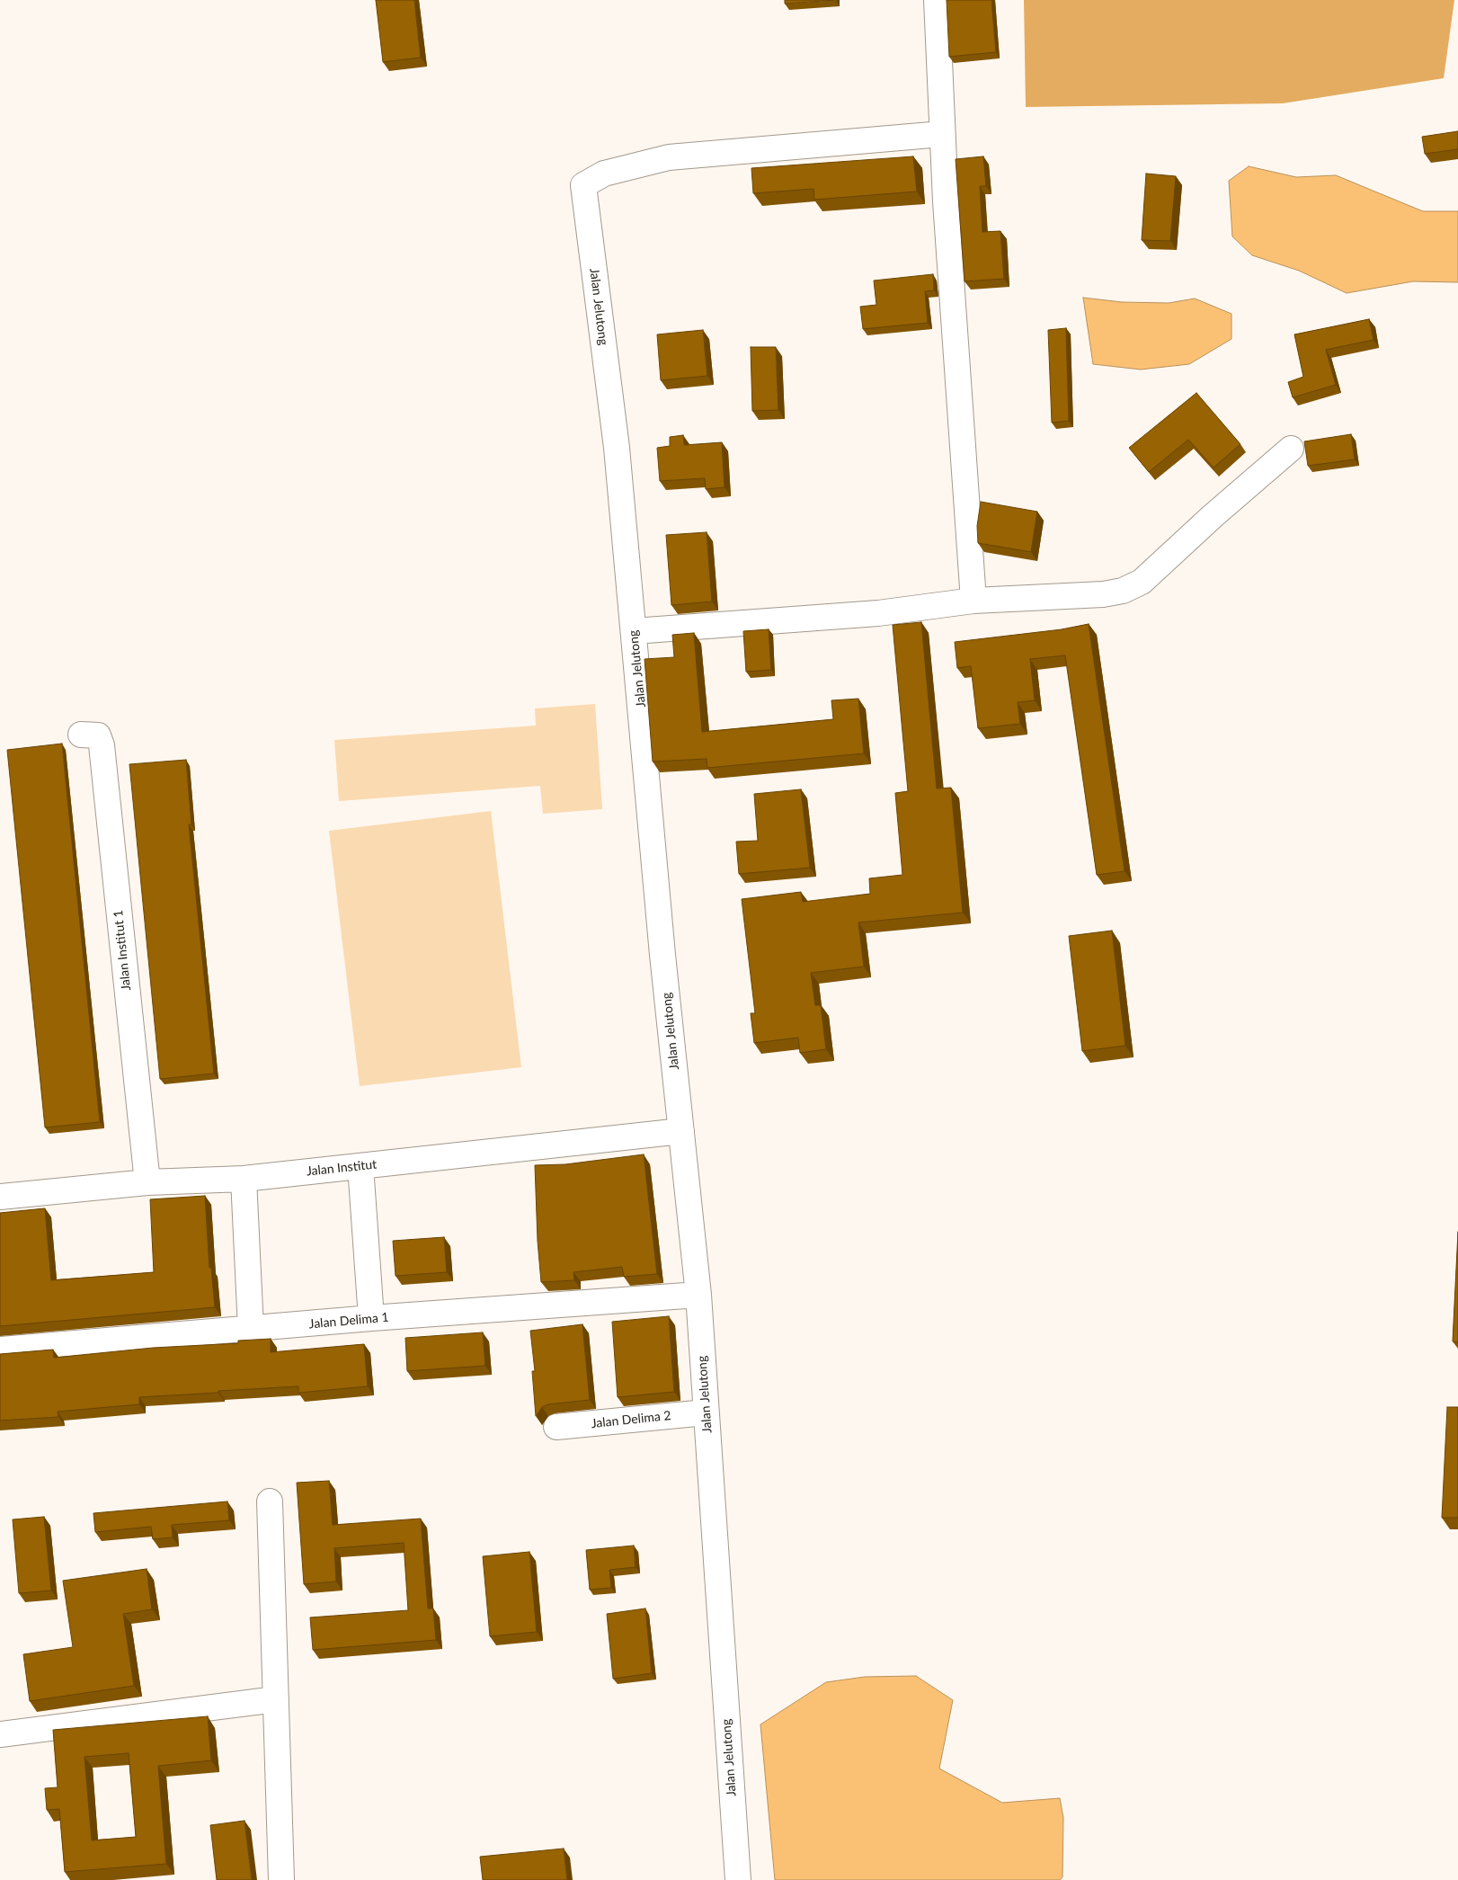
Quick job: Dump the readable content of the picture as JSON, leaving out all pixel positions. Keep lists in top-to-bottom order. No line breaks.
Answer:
{"streets":{"street":["Jalan Jelutong","Jalan Institut 1","Jalan Institut","Jalan Delima 1","Jalan Delima 2"]},"crossings":[["Jalan Jelutong","Jalan Institut"],["Jalan Jelutong","Jalan Delima 1"],["Jalan Jelutong","Jalan Delima 2"],["Jalan Institut 1","Jalan Institut"]]}
